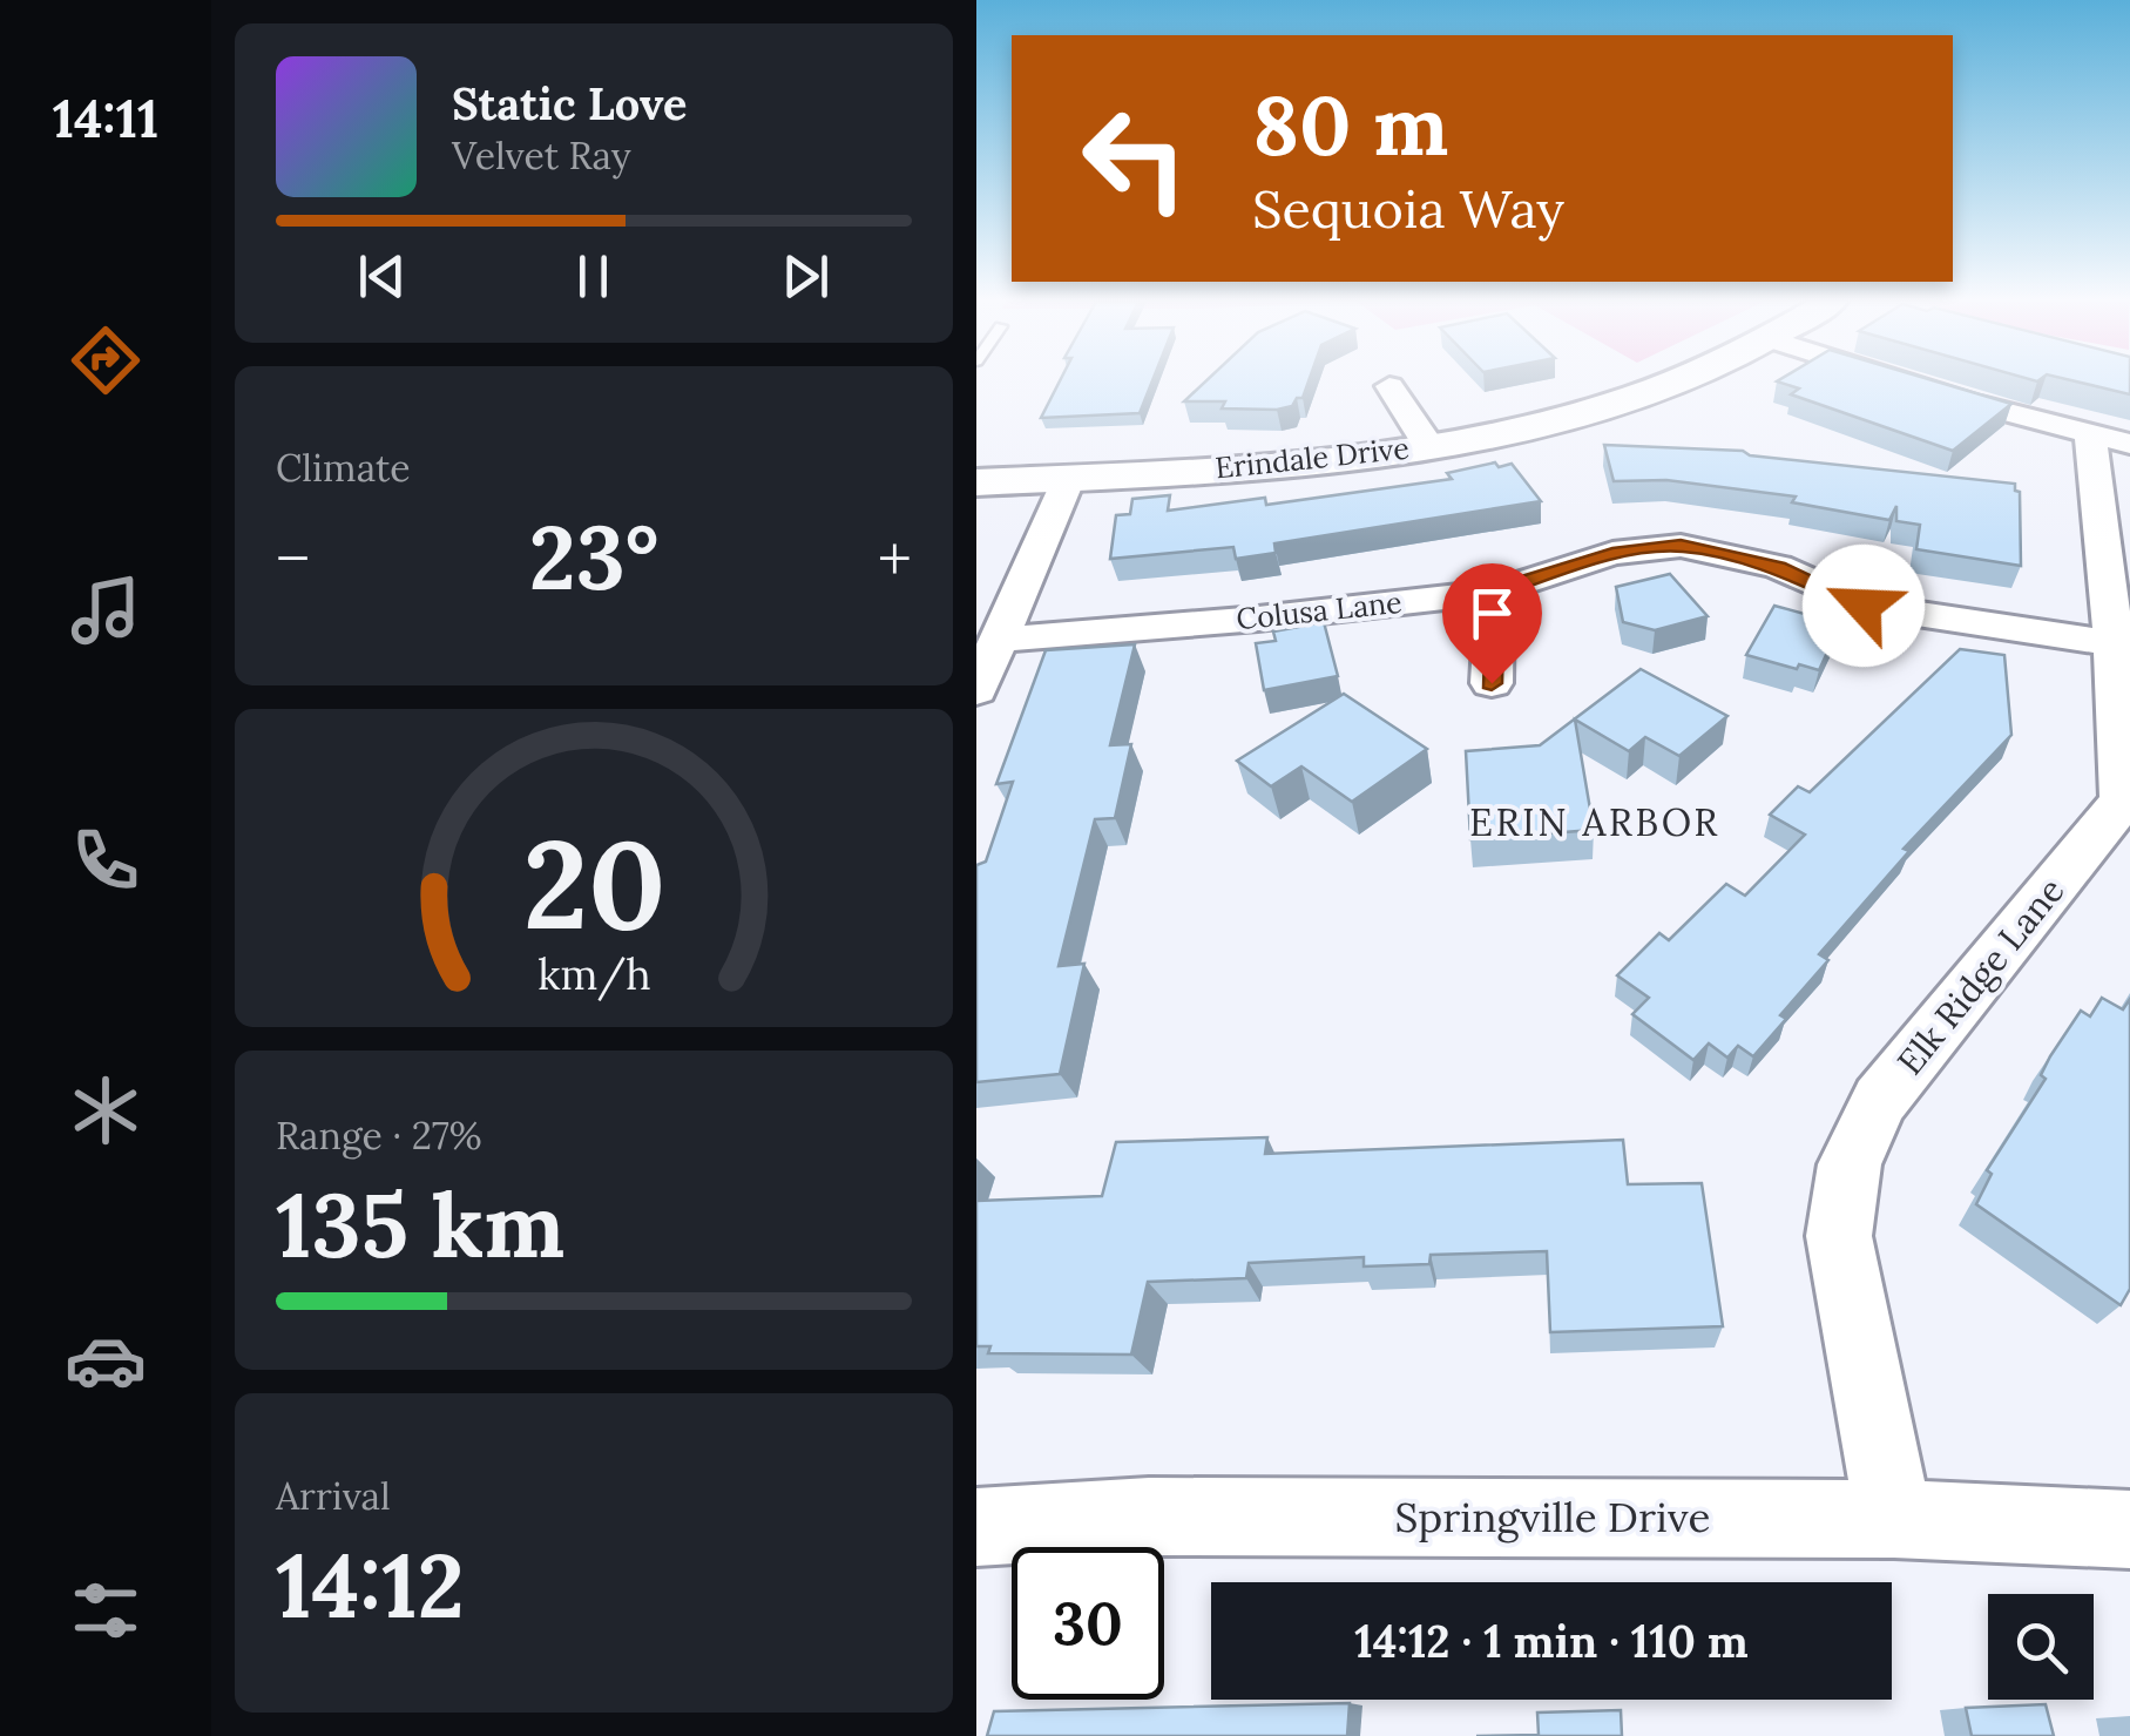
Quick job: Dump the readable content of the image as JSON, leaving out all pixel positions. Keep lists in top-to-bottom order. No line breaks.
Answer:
{"streets":{"street":["Erindale Drive","Colusa Lane","Elk Ridge Lane","Springville Drive"]},"crossings":[["Colusa Lane","Elk Ridge Lane"],["Elk Ridge Lane","Springville Drive"]],"districts":["ERIN ARBOR"],"page":{"tabs":"14:11","turn":["80 m","Sequoia Way"],"song":["Static Love","Velvet Ray"],"tile":["Climate",["Range · 27%","135 km"],["Arrival","14:12"]],"heat":["−","23°","+"],"limit":"30","trip":"14:12 · 1 min · 110 m","gauge":["20","km/h"]}}
